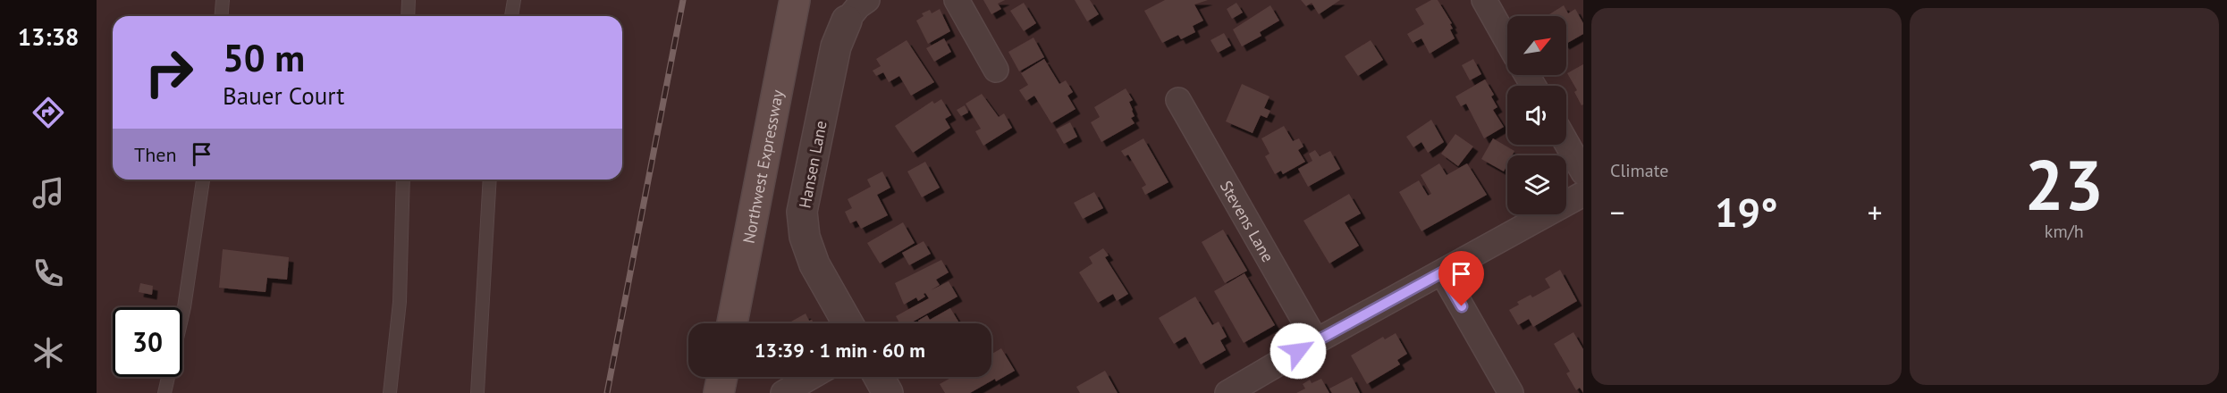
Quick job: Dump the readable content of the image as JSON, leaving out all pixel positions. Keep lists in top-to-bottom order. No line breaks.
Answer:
{"streets":{"main road":["Northwest Expressway"],"street":["Hansen Lane","Stevens Lane"]},"north":"top right","page":{"tabs":"13:38","tile":["Climate",["23","km/h"]],"turn":["50 m","Bauer Court"],"then":"Then","heat":["−","19°","+"],"limit":"30","trip":"13:39 · 1 min · 60 m"}}
